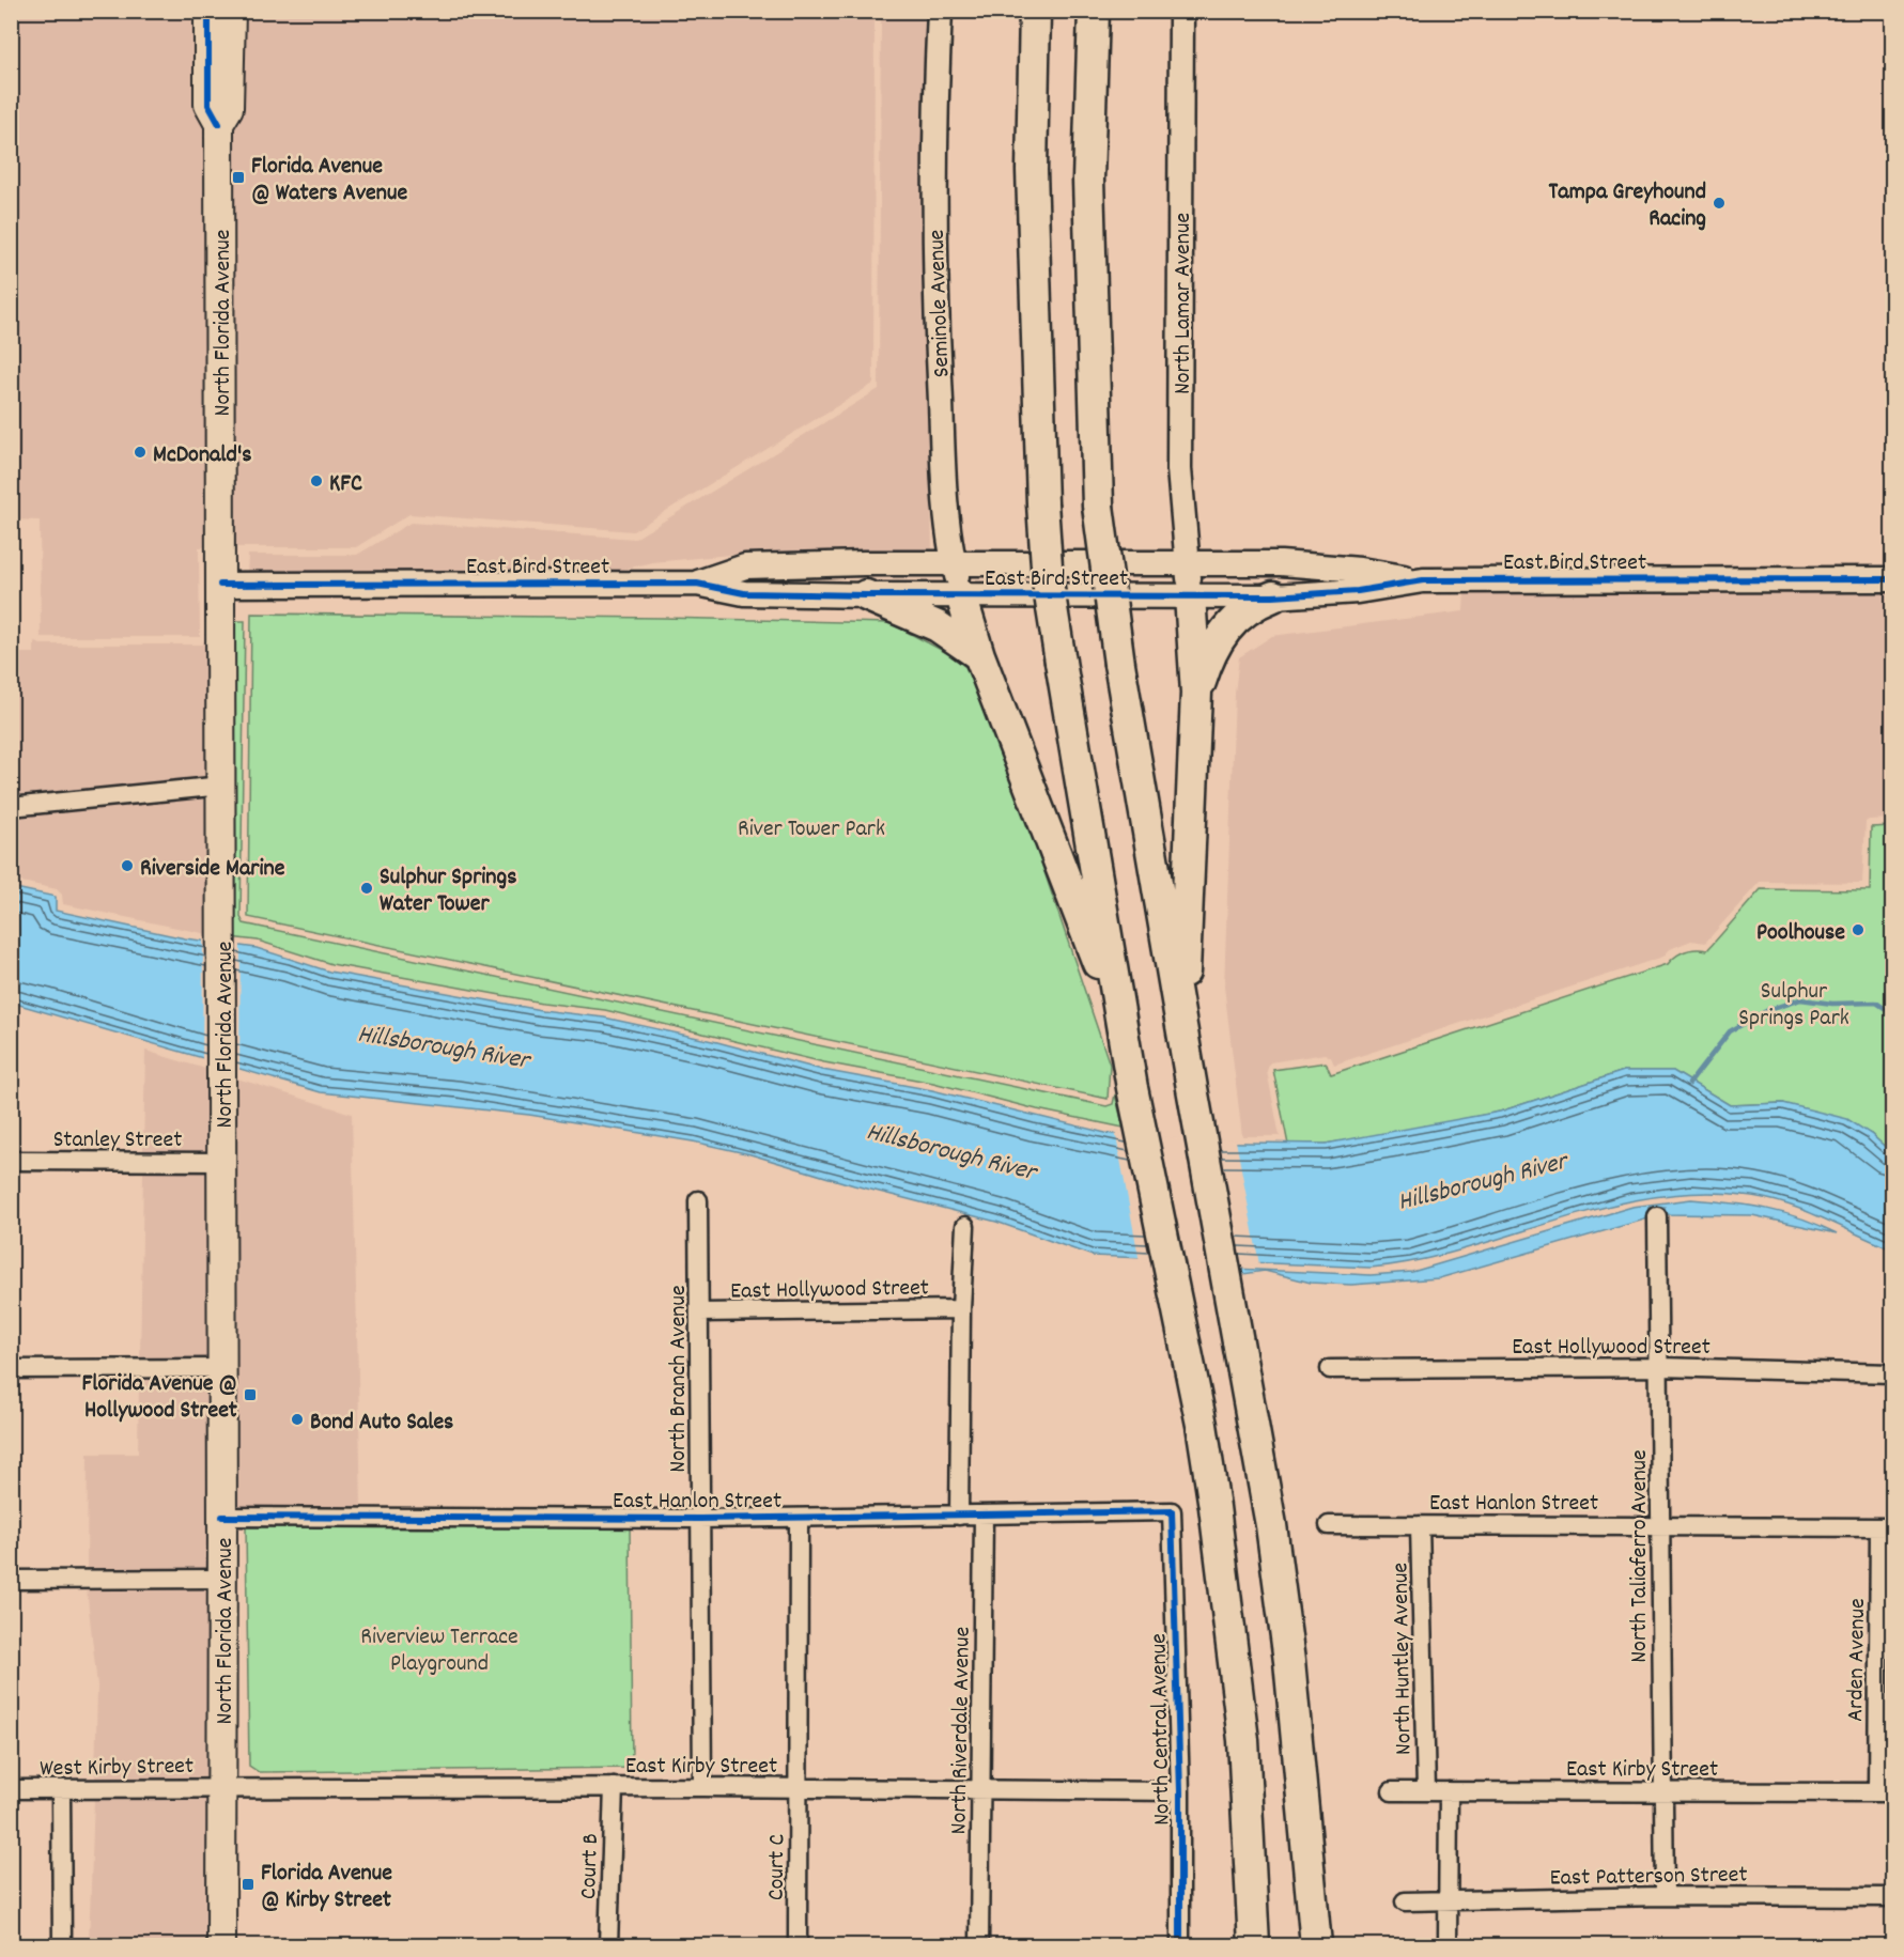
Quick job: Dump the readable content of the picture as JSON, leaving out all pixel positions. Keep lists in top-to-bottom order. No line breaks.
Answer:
{"streets":{"main road":["North Florida Avenue"],"street":["Seminole Avenue","North Lamar Avenue","East Bird Street","Stanley Street","East Hollywood Street","North Branch Avenue","East Hanlon Street","North Taliaferro Avenue","North Huntley Avenue","Arden Avenue","North Central Avenue","North Riverdale Avenue","East Kirby Street","West Kirby Street","Court B","Court C","East Patterson Street"]},"crossings":[["Seminole Avenue","East Bird Street"],["North Lamar Avenue","East Bird Street"],["North Florida Avenue","East Bird Street"],["North Florida Avenue","Stanley Street"],["North Florida Avenue","East Hanlon Street"],["North Florida Avenue","East Kirby Street"],["North Florida Avenue","West Kirby Street"],["East Hollywood Street","North Branch Avenue"],["East Hollywood Street","North Taliaferro Avenue"],["North Branch Avenue","East Hanlon Street"],["North Branch Avenue","East Kirby Street"],["East Hanlon Street","North Taliaferro Avenue"],["East Hanlon Street","North Huntley Avenue"],["East Hanlon Street","Arden Avenue"],["East Hanlon Street","North Central Avenue"],["East Hanlon Street","North Riverdale Avenue"],["East Hanlon Street","Court C"],["North Taliaferro Avenue","East Kirby Street"],["North Taliaferro Avenue","East Patterson Street"],["North Huntley Avenue","East Kirby Street"],["Arden Avenue","East Kirby Street"],["North Central Avenue","East Kirby Street"],["North Riverdale Avenue","East Kirby Street"],["East Kirby Street","West Kirby Street"],["East Kirby Street","Court B"],["East Kirby Street","Court C"]],"water":["Hillsborough River"],"parks":["River Tower Park","Sulphur Springs Park","Riverview Terrace Playground"],"places":{"transit":["Florida Avenue @ Waters Avenue","Florida Avenue @ Hollywood Street","Florida Avenue @ Kirby Street"],"other":["Tampa Greyhound Racing","McDonald's","KFC","Riverside Marine","Sulphur Springs Water Tower","Poolhouse","Bond Auto Sales"]}}
